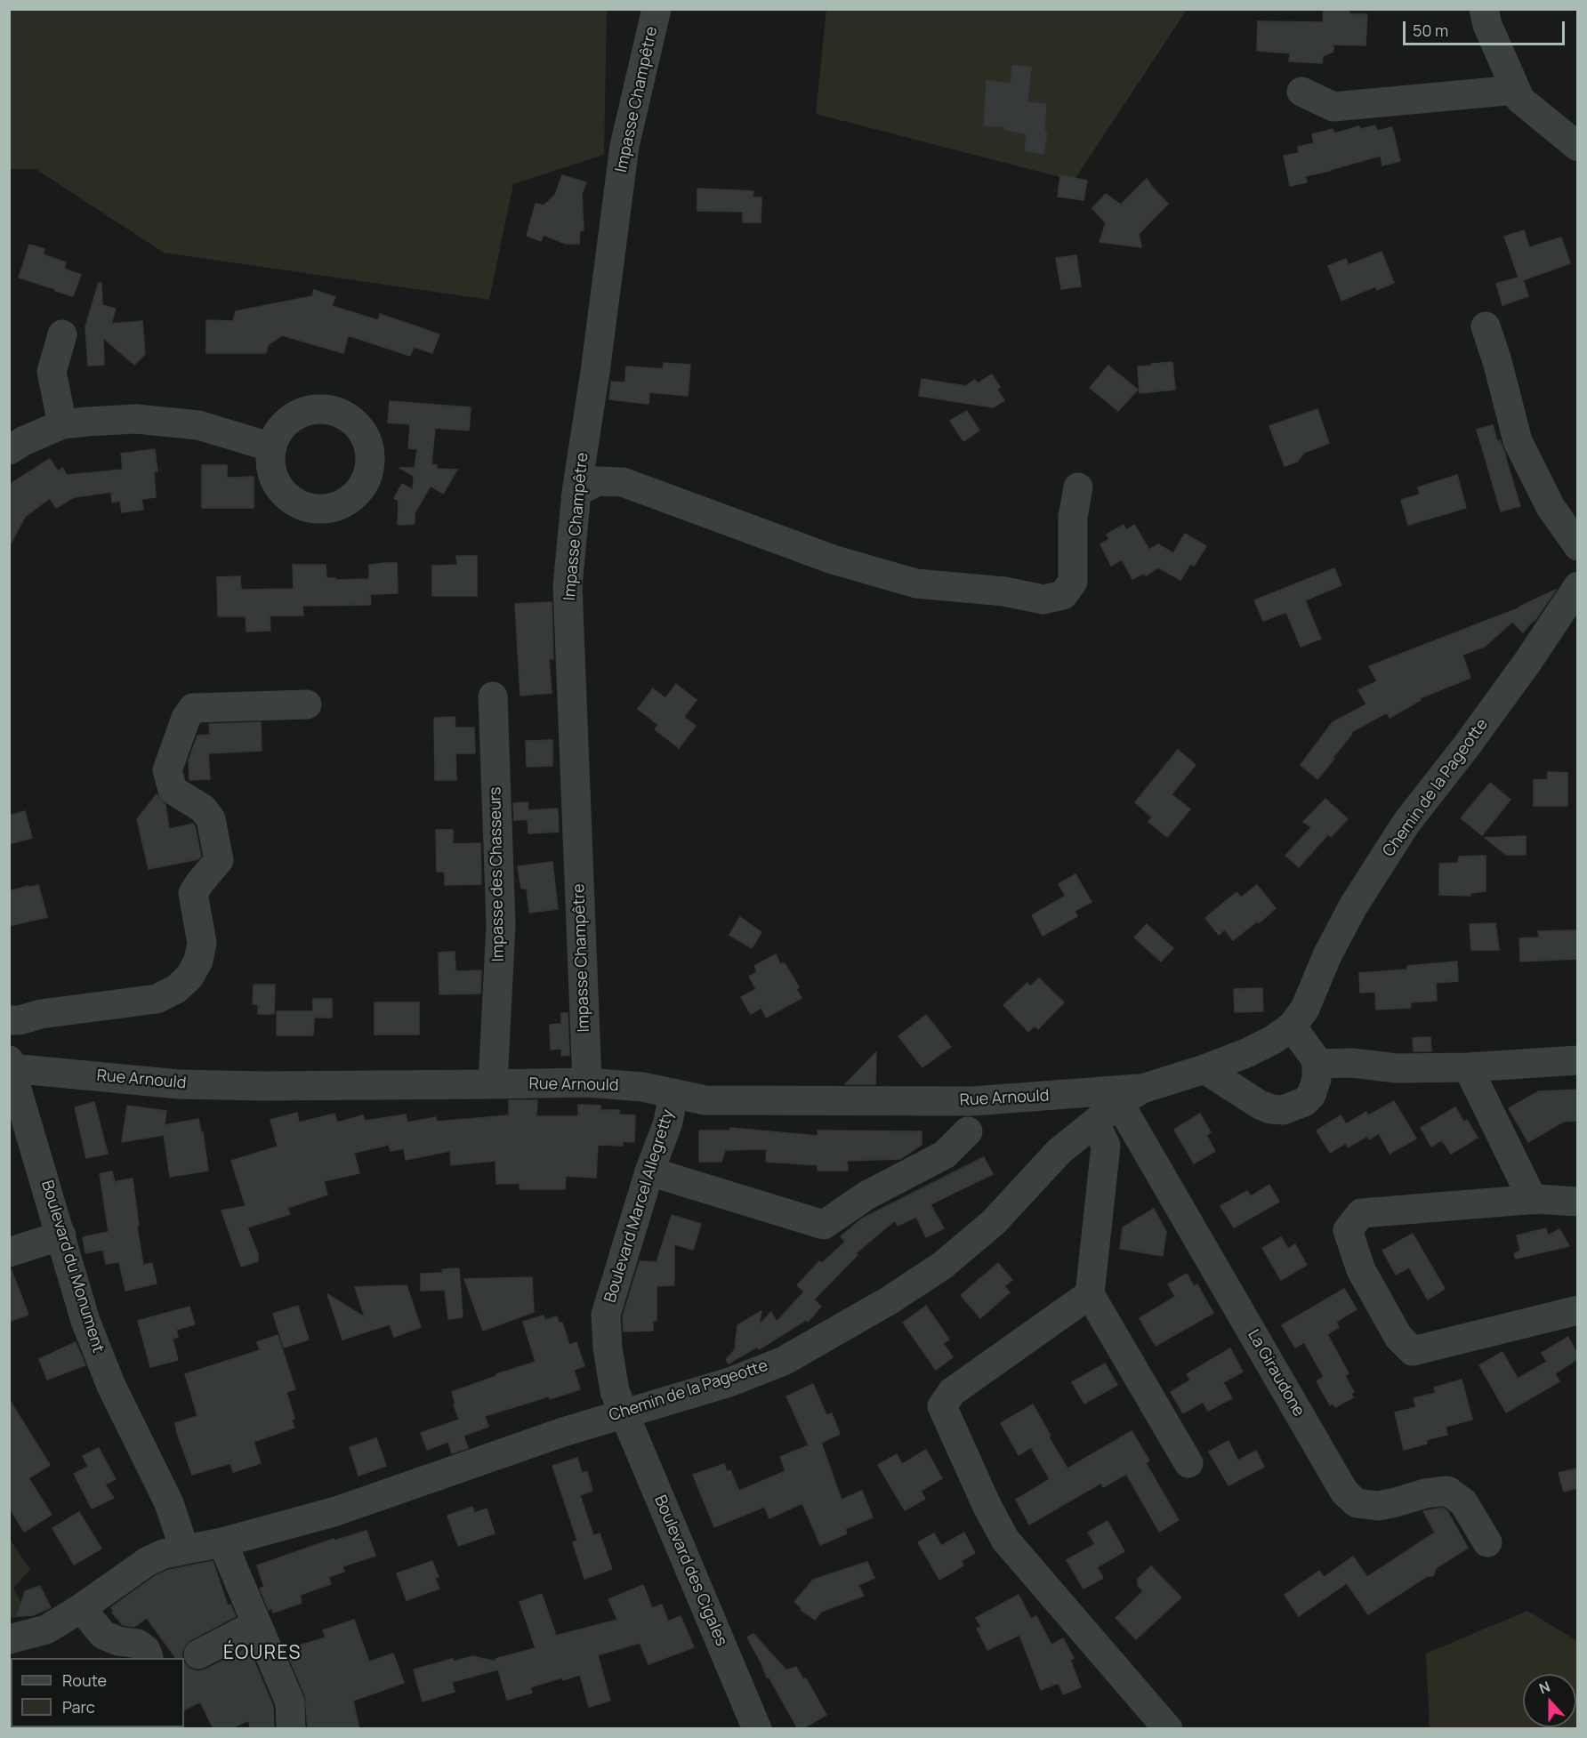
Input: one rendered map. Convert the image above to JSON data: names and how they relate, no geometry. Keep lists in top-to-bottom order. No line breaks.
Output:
{"streets":{"street":["Impasse Champêtre","Chemin de la Pageotte","Impasse des Chasseurs","Rue Arnould","Boulevard Marcel Allegretty","Boulevard du Monument","La Giraudone","Boulevard des Cigales"]},"crossings":[["Impasse Champêtre","Rue Arnould"],["Chemin de la Pageotte","Rue Arnould"],["Chemin de la Pageotte","Boulevard Marcel Allegretty"],["Chemin de la Pageotte","Boulevard du Monument"],["Chemin de la Pageotte","La Giraudone"],["Chemin de la Pageotte","Boulevard des Cigales"],["Impasse des Chasseurs","Rue Arnould"],["Rue Arnould","Boulevard Marcel Allegretty"],["Rue Arnould","Boulevard du Monument"],["Rue Arnould","La Giraudone"],["Boulevard Marcel Allegretty","Boulevard des Cigales"]],"districts":["ÉOURES"],"legend":["Route","Parc"],"scale_bar":"50 m","north":"top"}
